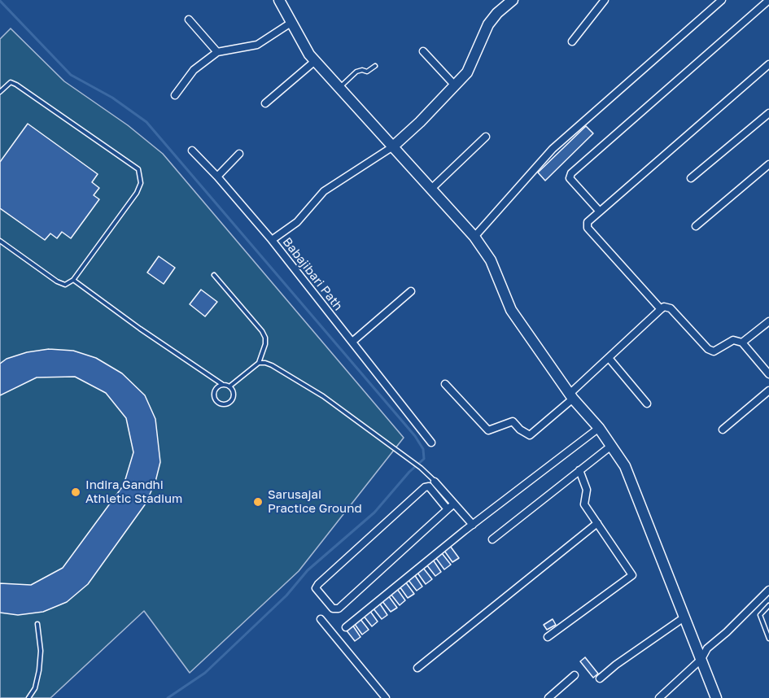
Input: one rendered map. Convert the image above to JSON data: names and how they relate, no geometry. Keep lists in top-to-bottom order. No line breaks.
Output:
{"streets":{"street":["Babajibari Path"]},"places":["Indira Gandhi Athletic Stadium","Sarusajai Practice Ground"]}
